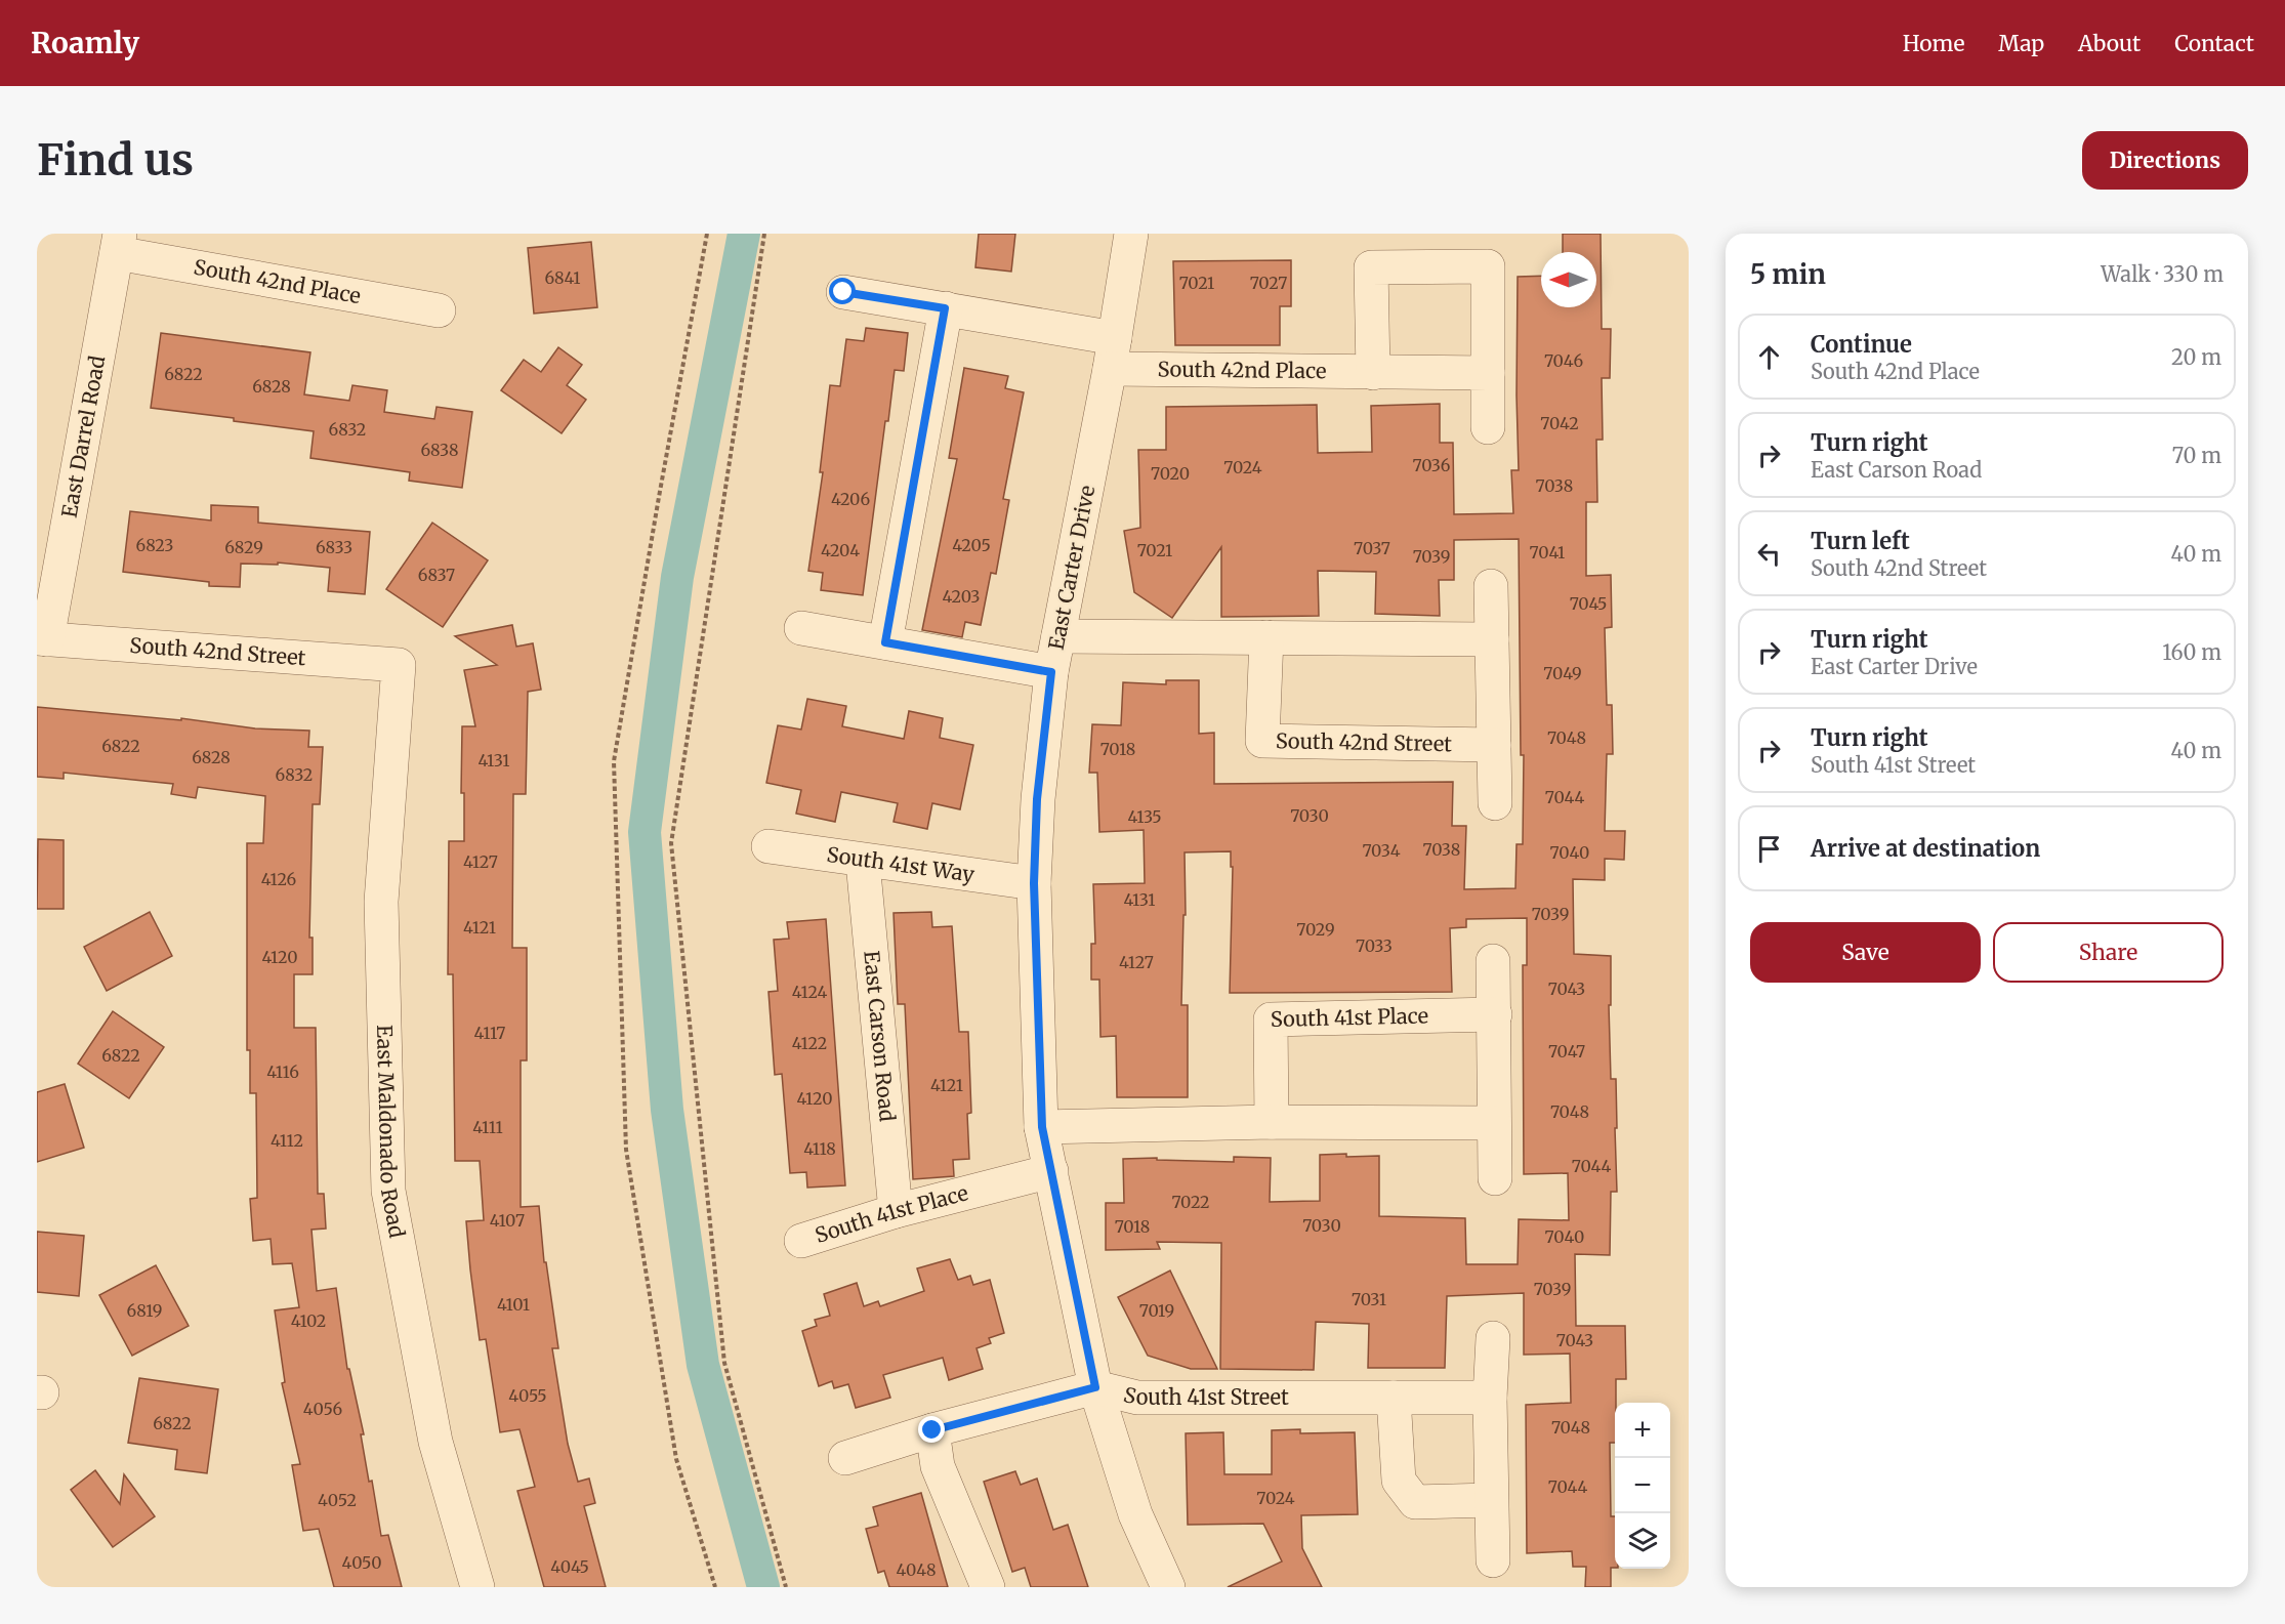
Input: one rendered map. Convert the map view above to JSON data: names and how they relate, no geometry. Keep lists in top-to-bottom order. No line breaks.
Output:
{"streets":{"street":["South 42nd Place","East Darrel Road","East Carter Drive","South 42nd Street","South 41st Way","South 41st Place","East Carson Road","East Maldonado Road","South 41st Street"]},"crossings":[["South 42nd Place","East Darrel Road"],["South 42nd Place","East Carter Drive"],["East Darrel Road","South 42nd Street"],["East Carter Drive","South 41st Way"],["East Carter Drive","South 41st Place"],["East Carter Drive","South 41st Street"],["South 42nd Street","East Maldonado Road"],["South 41st Way","East Carson Road"],["South 41st Place","East Carson Road"]],"house_numbers":["6841","7021","7027","7046","6822","6828","7042","6832","6838","7036","7024","7020","7038","4206","6823","4205","6829","6833","7037","4204","7021","7041","7039","6837","4203","7045","7049","7048","6822","7018","6828","4131","6832","7044","7030","4135","7038","7034","7040","4127","4126","4131","7039","4121","7029","7033","4120","4127","7043","4124","4117","4122","7047","6822","4116","4121","4120","7048","4111","4112","4118","7044","7022","4107","7030","7018","7040","7039","7031","4101","6819","7019","4102","7043","4055","4056","6822","7048","7044","7024","4052","4050","4045","4048"],"north":"left","page":{"header":"Roamly","nav":["Home","Map","About","Contact"],"buttons":["Directions",["Save","Share"]],"title":"Find us","heading":["5 min","Walk · 330 m"],"list":[["Continue","South 42nd Place","20 m"],["Turn right","East Carson Road","70 m"],["Turn left","South 42nd Street","40 m"],["Turn right","East Carter Drive","160 m"],["Turn right","South 41st Street","40 m"],"Arrive at destination"],"map_buttons":["+","−"]}}
